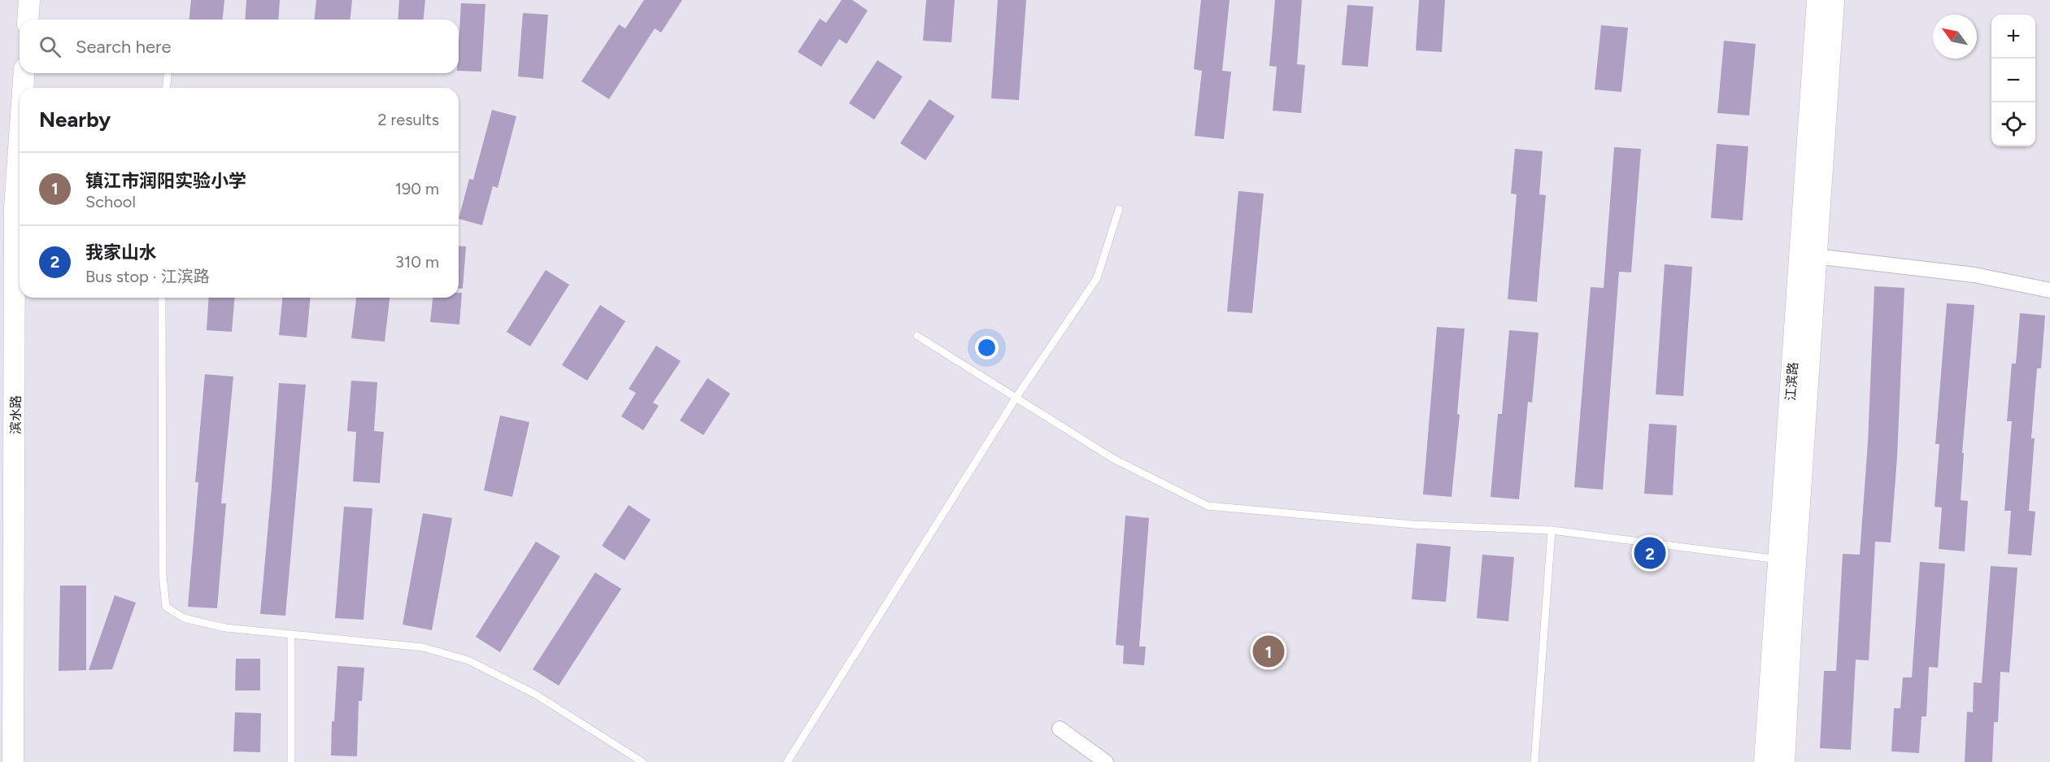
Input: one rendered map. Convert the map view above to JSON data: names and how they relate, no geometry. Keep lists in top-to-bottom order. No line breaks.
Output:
{"streets":{"main road":["江滨路","滨水路"]},"north":"top left","page":{"map_buttons":["+","−"],"search":"Search here","heading":["Nearby","2 results"],"list":[{"mark":"1","name":"镇江市润阳实验小学","note":"School","value":"190 m"},{"mark":"2","name":"我家山水","note":"Bus stop · 江滨路","value":"310 m"}],"pins":["2","1"]}}
